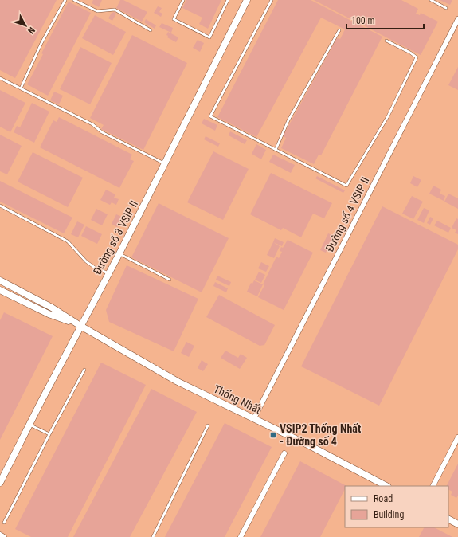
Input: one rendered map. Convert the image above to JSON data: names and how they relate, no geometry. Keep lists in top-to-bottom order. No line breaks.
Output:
{"streets":{"street":["Đường số 4 VSIP II","Đường số 3 VSIP II","Thống Nhất"]},"crossings":[["Đường số 4 VSIP II","Thống Nhất"],["Đường số 3 VSIP II","Thống Nhất"]],"places":{"transit":["VSIP2 Thống Nhất - Đường số 4"]},"legend":["Road","Building"],"scale_bar":"100 m","north":"bottom right"}
